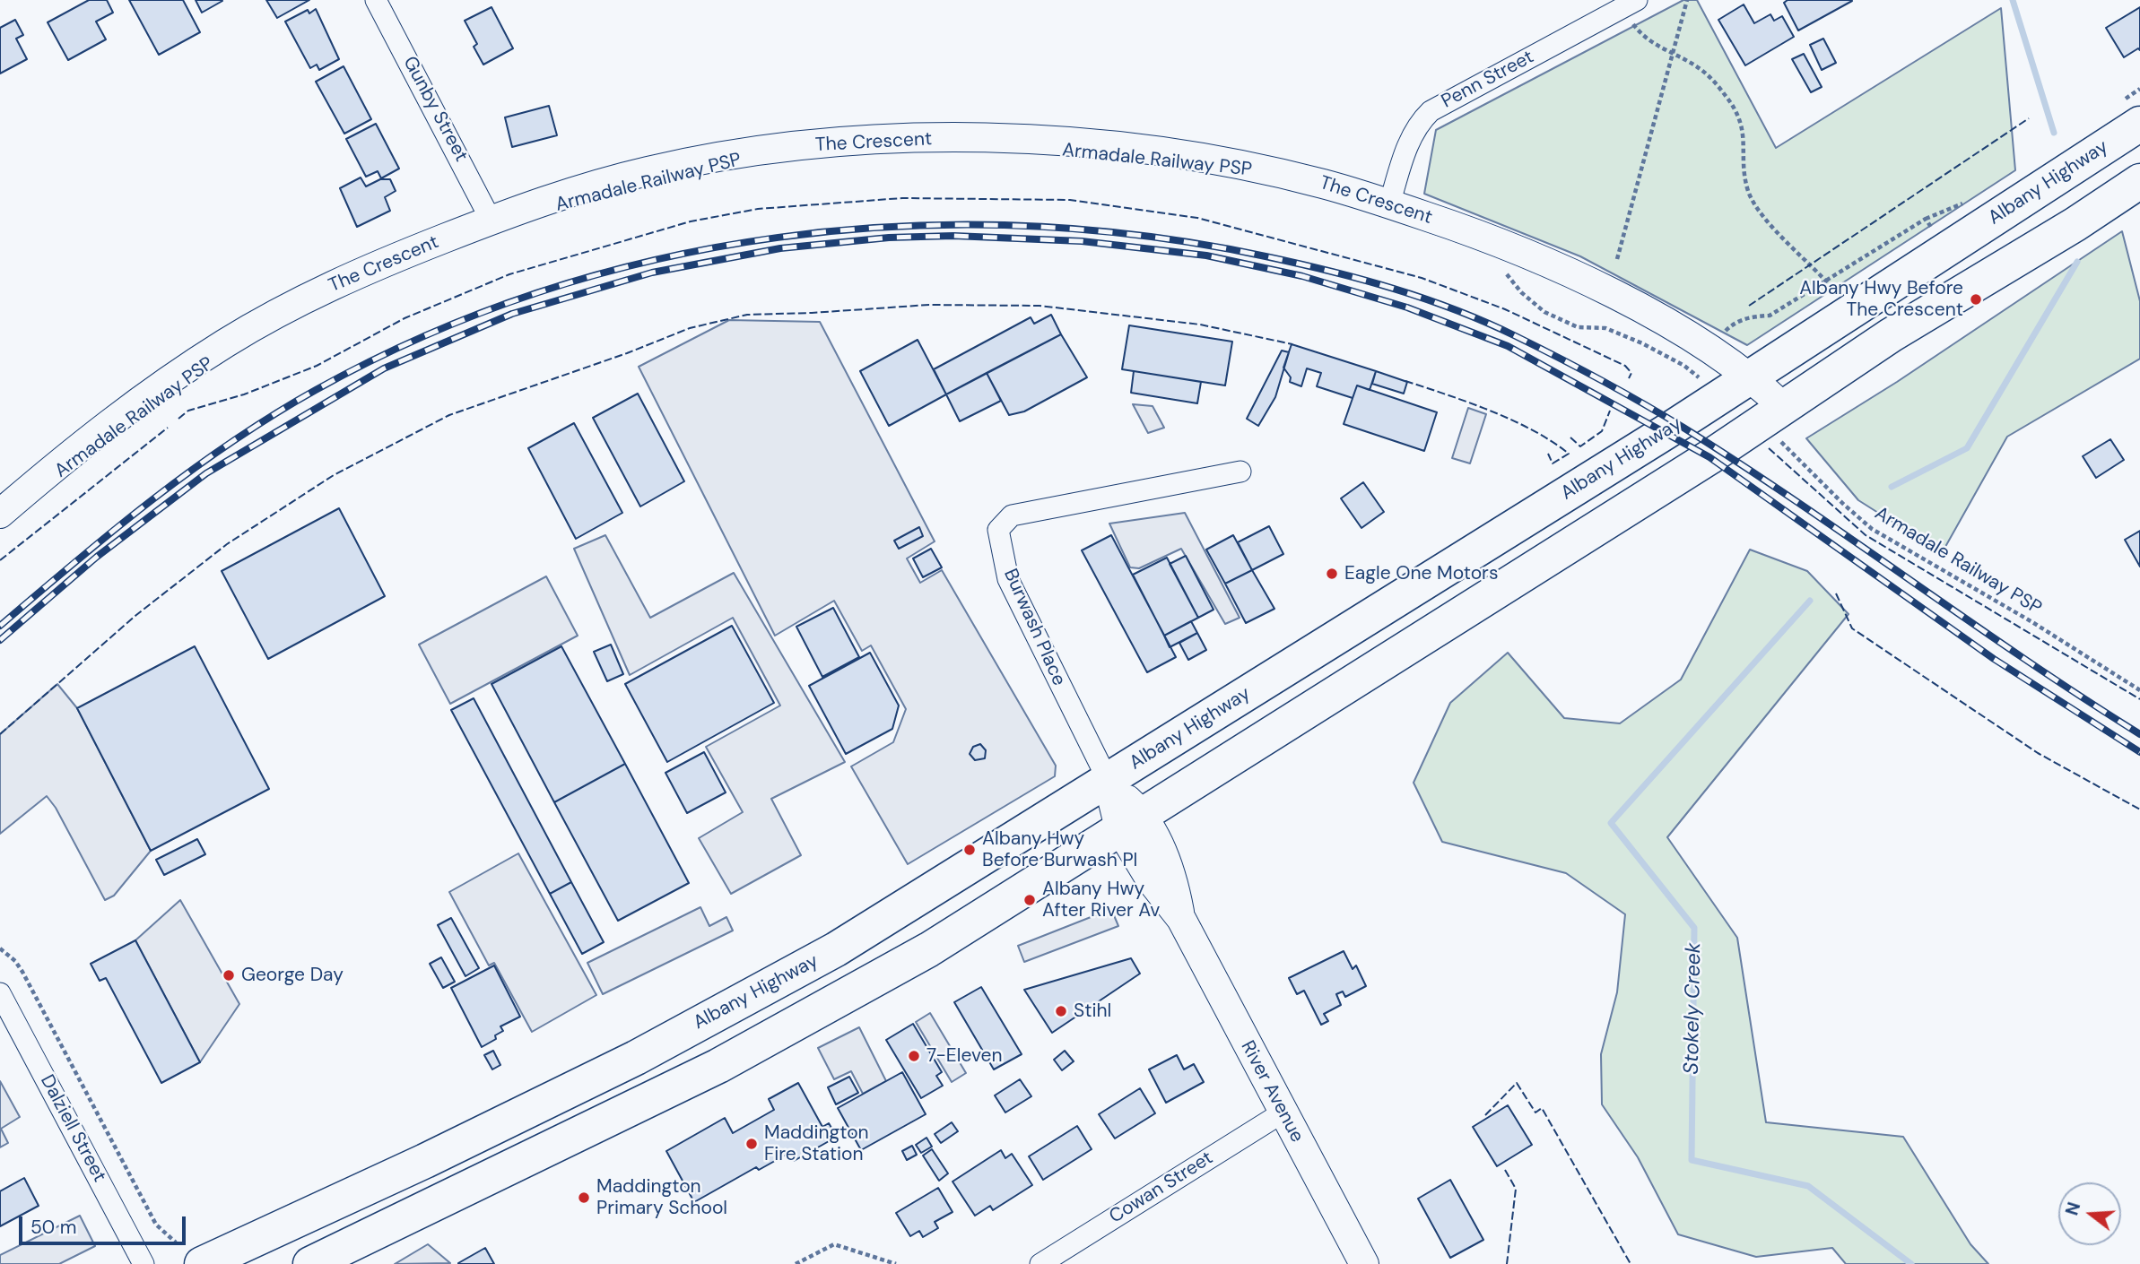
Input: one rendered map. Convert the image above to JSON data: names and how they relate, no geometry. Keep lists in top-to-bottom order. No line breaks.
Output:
{"streets":{"highway":["Albany Highway"],"main road":["The Crescent","River Avenue"],"street":["Penn Street","Gunby Street","Burwash Place","Dalziell Street","Cowan Street"],"path":["Armadale Railway PSP"]},"crossings":[["Penn Street","The Crescent"],["Gunby Street","The Crescent"],["The Crescent","Armadale Railway PSP"],["The Crescent","Albany Highway"],["Albany Highway","Burwash Place"],["Albany Highway","River Avenue"],["Burwash Place","River Avenue"],["River Avenue","Cowan Street"]],"water":["Stokely Creek"],"places":["Albany Hwy Before The Crescent","Eagle One Motors","Albany Hwy Before Burwash Pl","Albany Hwy After River Av","George Day","Stihl","7-Eleven","Maddington Fire Station","Maddington Primary School"],"scale_bar":"50 m","north":"left"}
